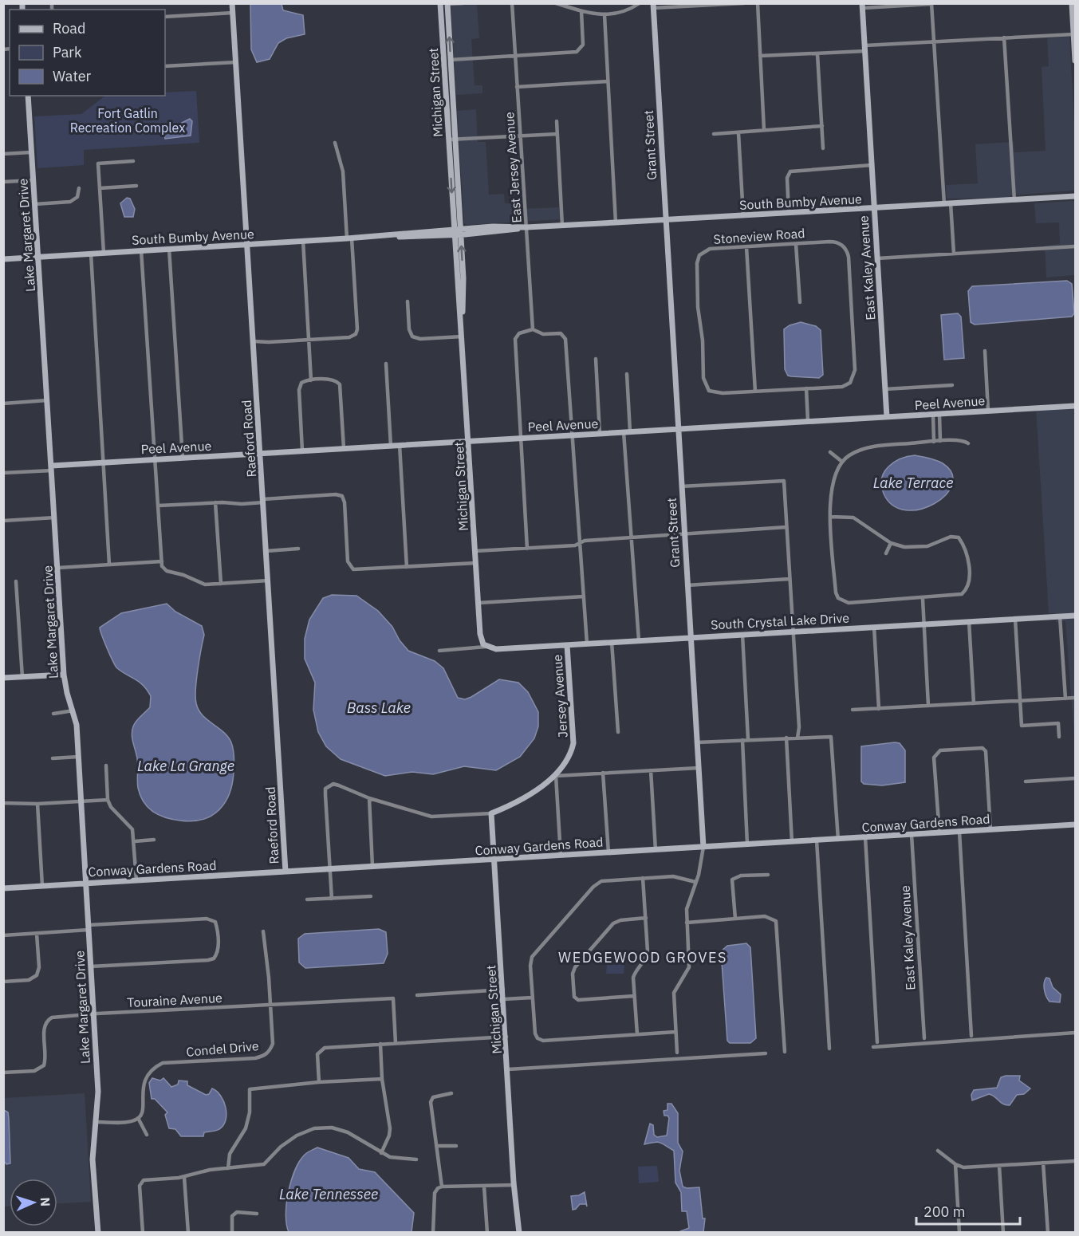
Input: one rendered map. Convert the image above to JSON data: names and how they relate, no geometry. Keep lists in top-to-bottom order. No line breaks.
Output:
{"streets":{"street":["Michigan Street","Grant Street","East Jersey Avenue","South Bumby Avenue","Lake Margaret Drive","Stoneview Road","East Kaley Avenue","Peel Avenue","Raeford Road","South Crystal Lake Drive","Jersey Avenue","Conway Gardens Road","Touraine Avenue","Condel Drive"]},"crossings":[["Michigan Street","South Bumby Avenue"],["Michigan Street","Peel Avenue"],["Michigan Street","South Crystal Lake Drive"],["Michigan Street","Conway Gardens Road"],["Grant Street","South Bumby Avenue"],["Grant Street","Peel Avenue"],["Grant Street","South Crystal Lake Drive"],["Grant Street","Conway Gardens Road"],["East Jersey Avenue","South Bumby Avenue"],["South Bumby Avenue","Lake Margaret Drive"],["South Bumby Avenue","East Kaley Avenue"],["South Bumby Avenue","Raeford Road"],["Lake Margaret Drive","Peel Avenue"],["Lake Margaret Drive","Conway Gardens Road"],["Lake Margaret Drive","Touraine Avenue"],["East Kaley Avenue","Peel Avenue"],["East Kaley Avenue","Conway Gardens Road"],["Peel Avenue","Raeford Road"],["Raeford Road","Conway Gardens Road"],["South Crystal Lake Drive","Jersey Avenue"],["Touraine Avenue","Condel Drive"]],"districts":["WEDGEWOOD GROVES"],"water":["Lake Terrace","Bass Lake","Lake La Grange","Lake Tennessee"],"parks":["Fort Gatlin Recreation Complex"],"legend":["Road","Park","Water"],"scale_bar":"200 m","north":"right"}
